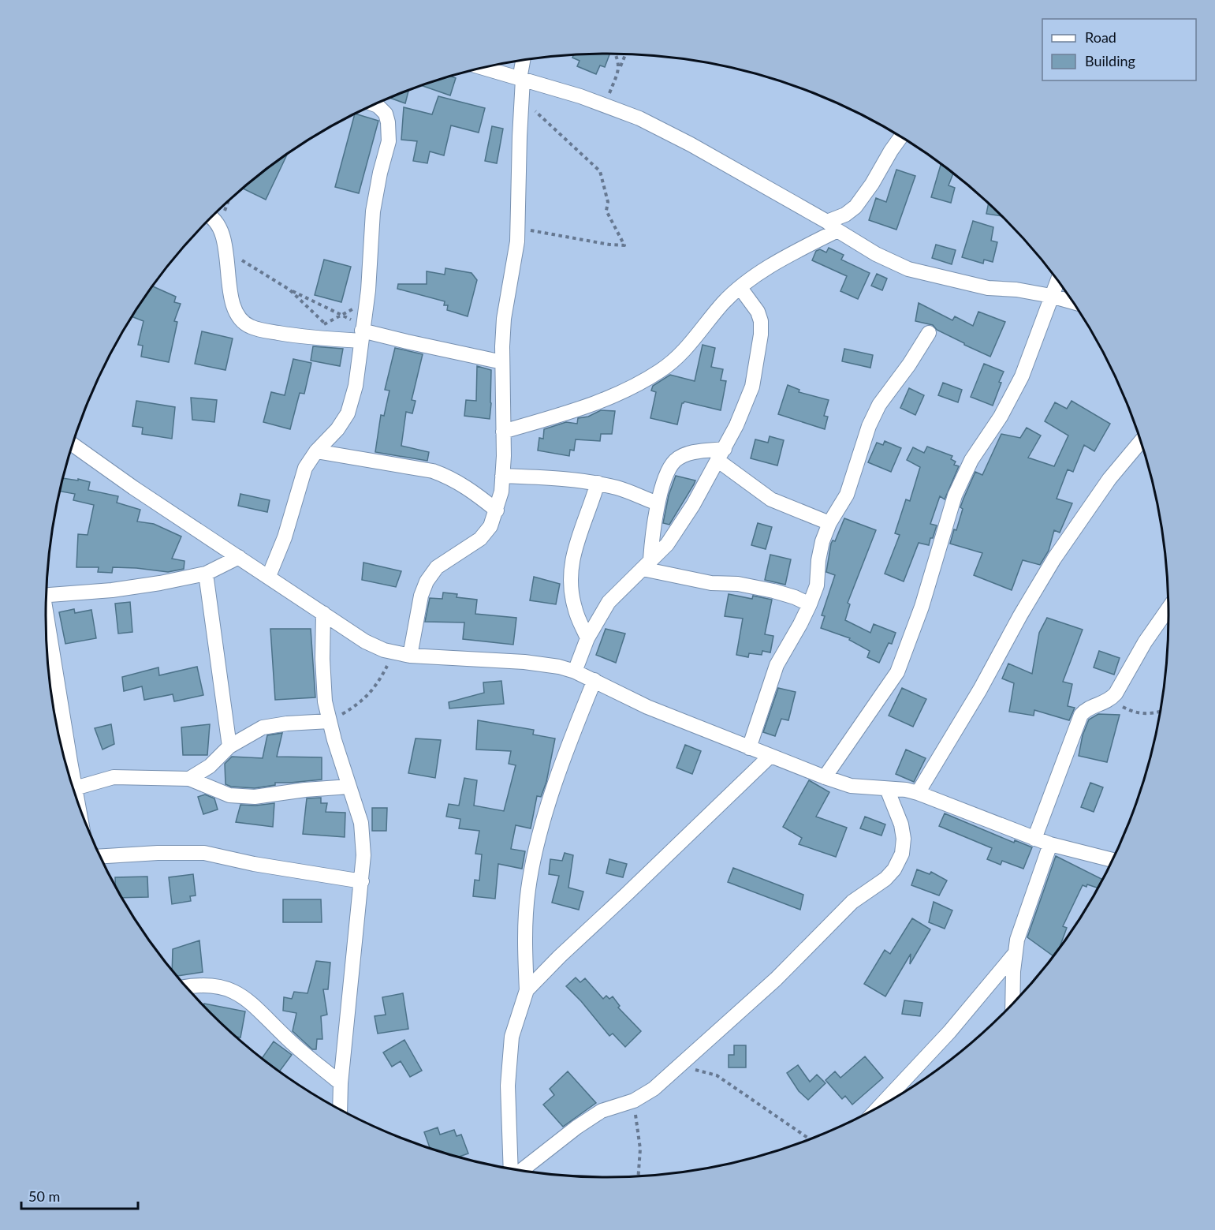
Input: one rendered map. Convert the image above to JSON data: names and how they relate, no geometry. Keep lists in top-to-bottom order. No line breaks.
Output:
{"legend":["Road","Building"],"scale_bar":"50 m"}
